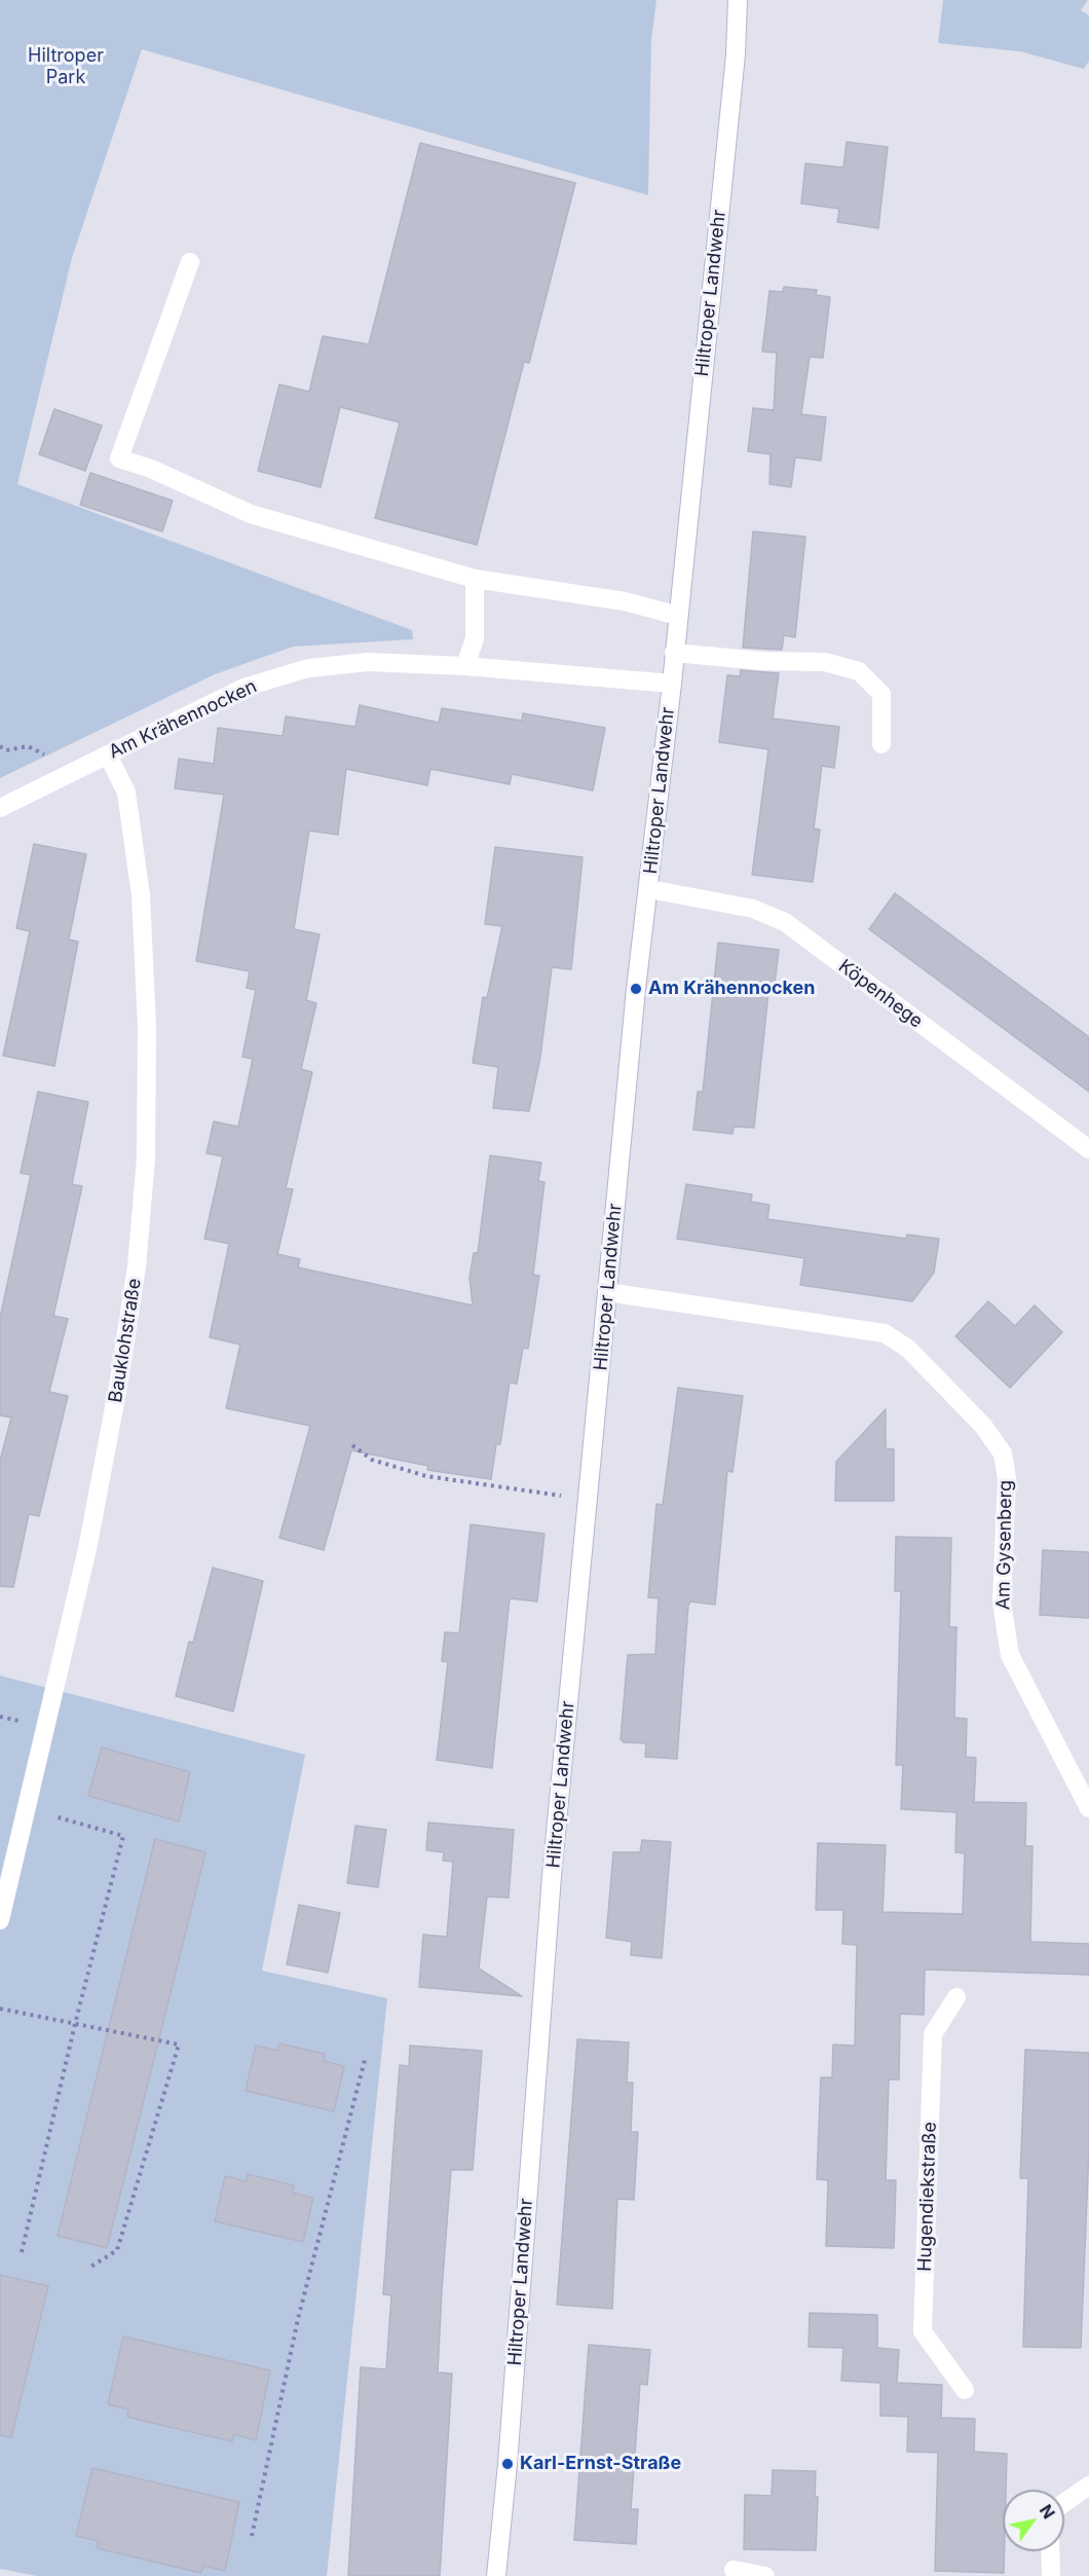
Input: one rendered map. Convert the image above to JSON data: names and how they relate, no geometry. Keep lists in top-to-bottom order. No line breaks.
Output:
{"streets":{"street":["Hiltroper Landwehr","Am Krähennocken","Köpenhege","Bauklohstraße","Am Gysenberg","Hugendiekstraße"]},"crossings":[["Hiltroper Landwehr","Am Krähennocken"],["Hiltroper Landwehr","Köpenhege"],["Hiltroper Landwehr","Am Gysenberg"],["Am Krähennocken","Bauklohstraße"]],"parks":["Hiltroper Park"],"places":["Am Krähennocken","Karl-Ernst-Straße"],"north":"top right"}
